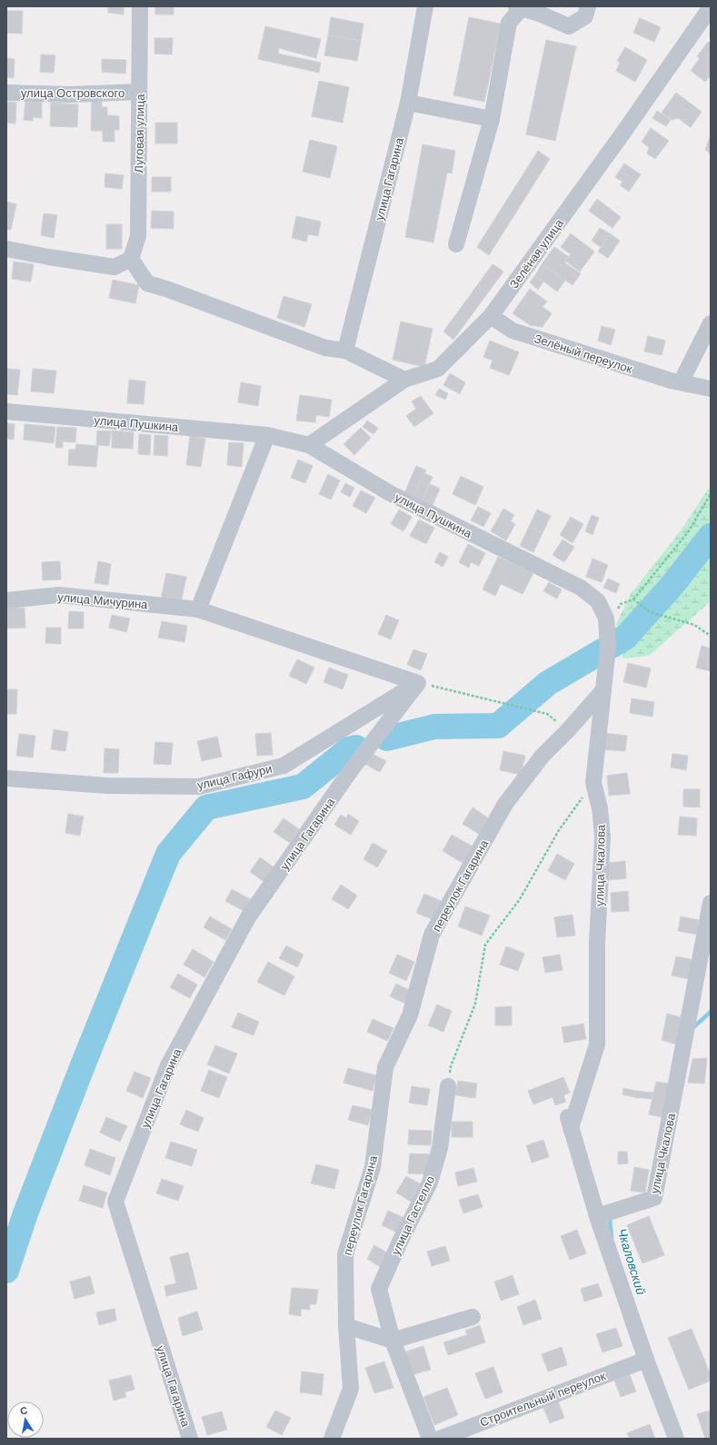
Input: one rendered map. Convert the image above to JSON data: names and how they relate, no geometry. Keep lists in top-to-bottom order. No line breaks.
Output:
{"streets":{"street":["улица Островского","Луговая улица","улица Гагарина","Зелёная улица","Зелёный переулок","улица Пушкина","улица Мичурина","улица Гафури","улица Чкалова","переулок Гагарина","улица Гастелло","Строительный переулок"]},"crossings":[["улица Островского","Луговая улица"],["улица Гагарина","улица Мичурина"],["улица Гагарина","улица Гафури"],["Зелёная улица","Зелёный переулок"],["Зелёная улица","улица Пушкина"],["улица Пушкина","улица Чкалова"],["улица Мичурина","улица Гафури"],["улица Чкалова","переулок Гагарина"]],"water":["Чкаловский"],"north":"top"}
